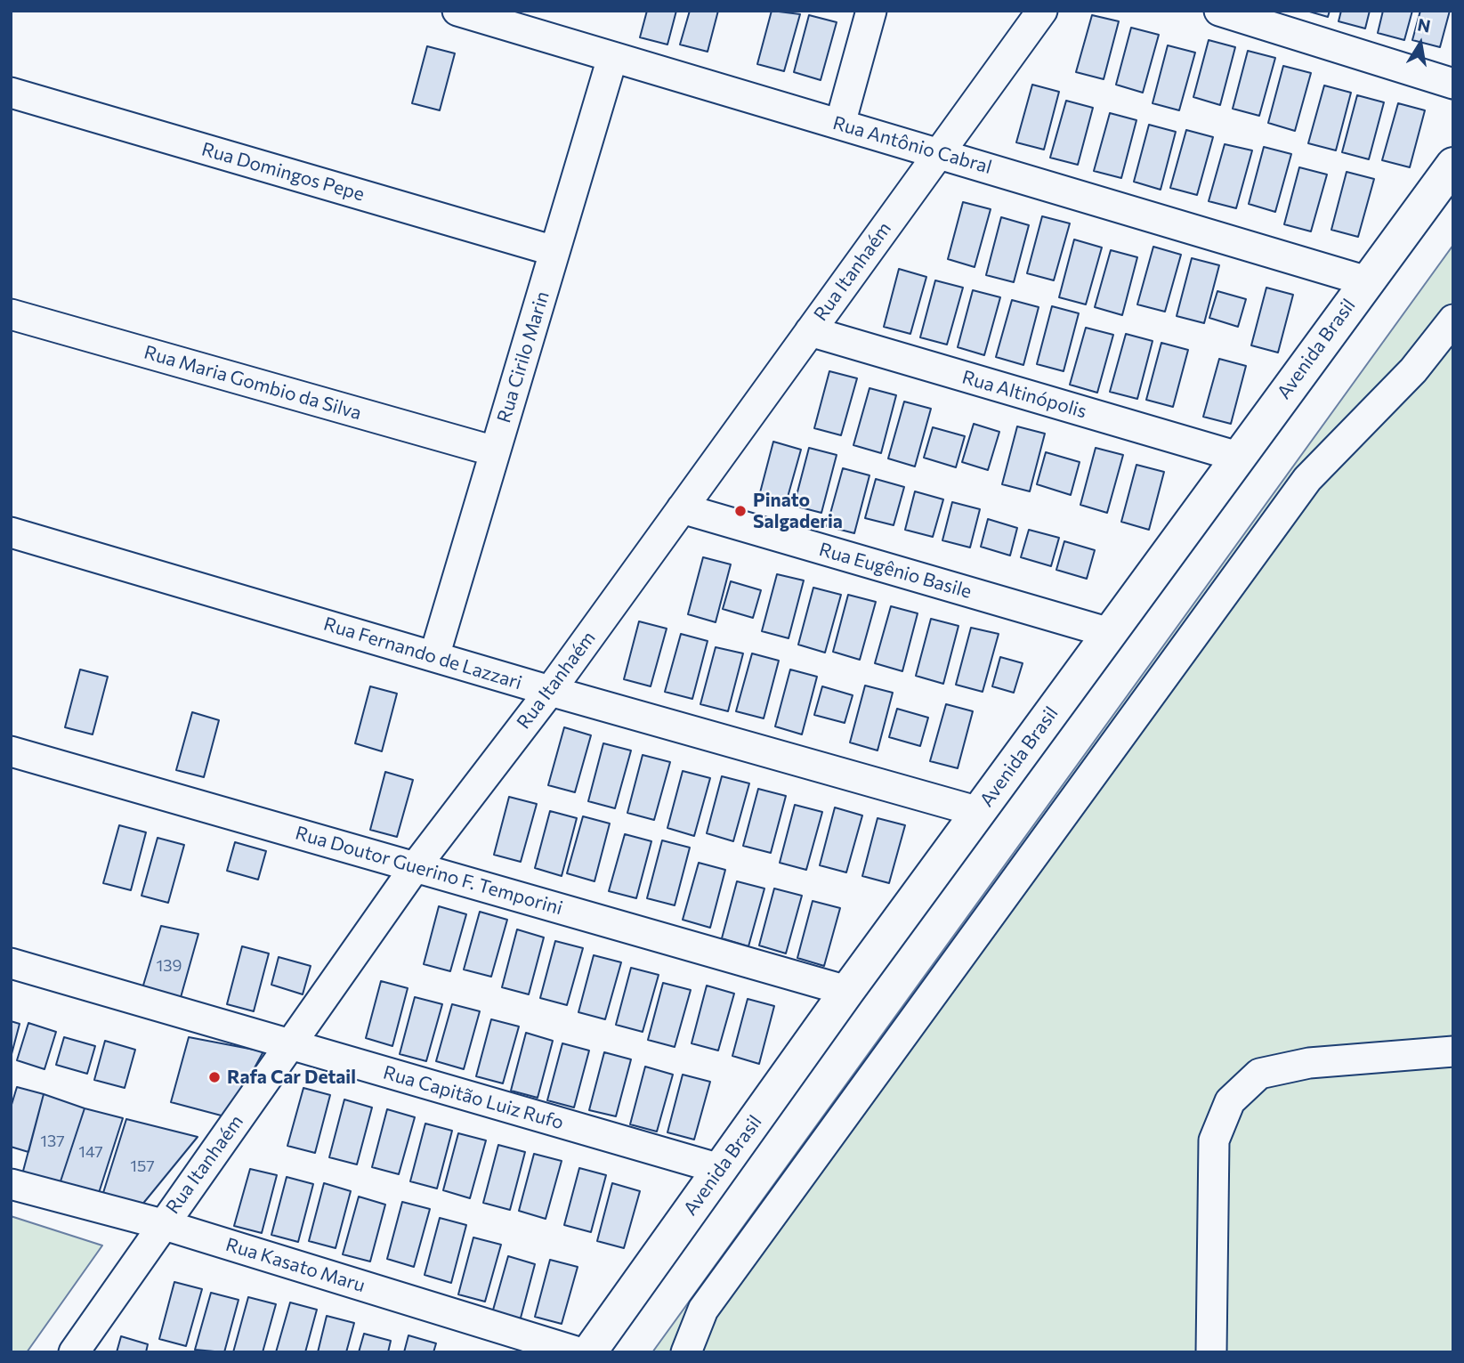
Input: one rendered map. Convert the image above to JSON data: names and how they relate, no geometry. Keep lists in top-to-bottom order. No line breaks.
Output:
{"streets":{"main road":["Avenida Brasil"],"street":["Rua Antônio Cabral","Rua Domingos Pepe","Rua Itanhaém","Rua Cirilo Marin","Rua Maria Gombio da Silva","Rua Altinópolis","Rua Eugênio Basile","Rua Fernando de Lazzari","Rua Doutor Guerino F. Temporini","Rua Capitão Luiz Rufo","Rua Kasato Maru"]},"crossings":[["Rua Antônio Cabral","Rua Itanhaém"],["Rua Antônio Cabral","Avenida Brasil"],["Rua Antônio Cabral","Rua Cirilo Marin"],["Rua Domingos Pepe","Rua Cirilo Marin"],["Rua Itanhaém","Rua Altinópolis"],["Rua Itanhaém","Rua Eugênio Basile"],["Rua Itanhaém","Rua Fernando de Lazzari"],["Rua Itanhaém","Rua Doutor Guerino F. Temporini"],["Rua Itanhaém","Rua Capitão Luiz Rufo"],["Rua Itanhaém","Rua Kasato Maru"],["Avenida Brasil","Rua Altinópolis"],["Avenida Brasil","Rua Eugênio Basile"],["Avenida Brasil","Rua Fernando de Lazzari"],["Avenida Brasil","Rua Doutor Guerino F. Temporini"],["Avenida Brasil","Rua Capitão Luiz Rufo"],["Rua Cirilo Marin","Rua Maria Gombio da Silva"],["Rua Cirilo Marin","Rua Fernando de Lazzari"]],"places":["Pinato Salgaderia","Rafa Car Detail"],"house_numbers":["139","137","147","157"],"north":"top"}
